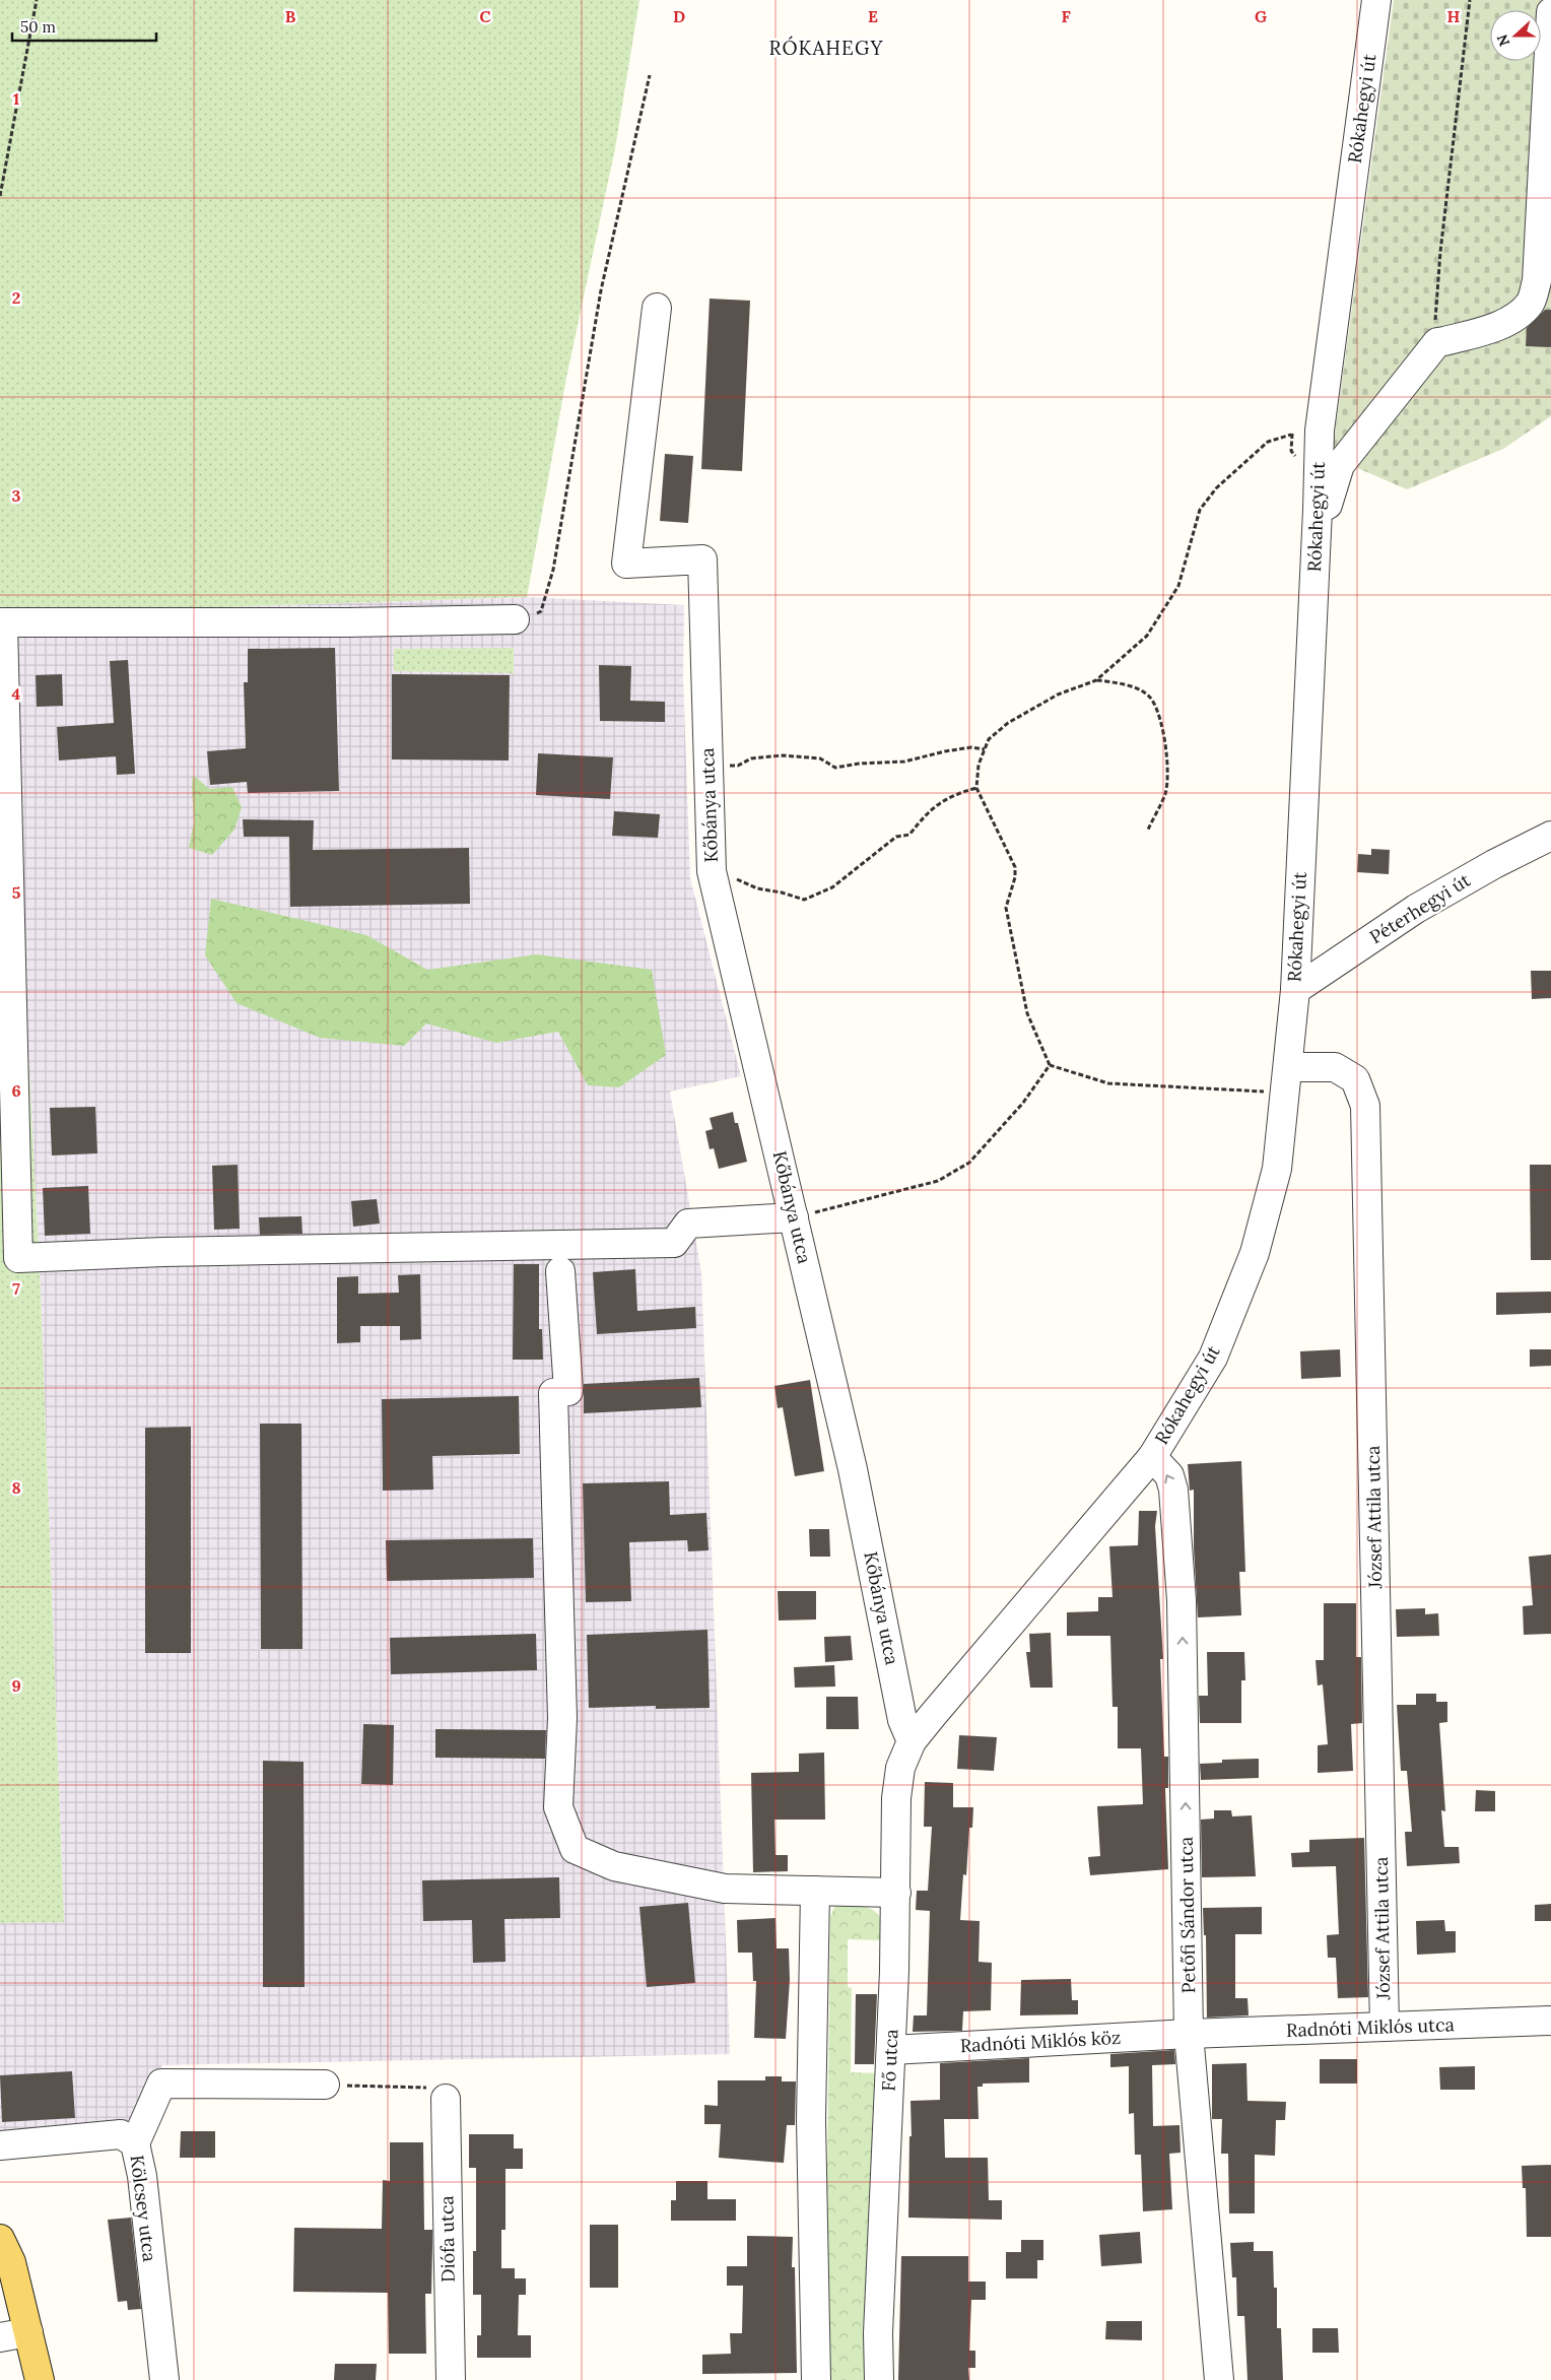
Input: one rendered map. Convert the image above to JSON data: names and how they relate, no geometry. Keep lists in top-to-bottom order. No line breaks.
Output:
{"streets":{"street":["Rókahegyi út","Kőbánya utca","Péterhegyi út","József Attila utca","Petőfi Sándor utca","Radnóti Miklós utca","Radnóti Miklós köz","Fő utca","Kölcsey utca","Diófa utca"]},"crossings":[["Rókahegyi út","Kőbánya utca"],["Rókahegyi út","Péterhegyi út"],["Rókahegyi út","József Attila utca"],["Rókahegyi út","Petőfi Sándor utca"],["Rókahegyi út","Fő utca"],["Kőbánya utca","Fő utca"],["József Attila utca","Radnóti Miklós utca"],["Petőfi Sándor utca","Radnóti Miklós utca"],["Petőfi Sándor utca","Radnóti Miklós köz"],["Radnóti Miklós utca","Radnóti Miklós köz"],["Radnóti Miklós köz","Fő utca"]],"one_way":["Petőfi Sándor utca"],"districts":["RÓKAHEGY"],"scale_bar":"50 m","north":"left","grid":{"columns":["B","C","D","E","F","G","H"],"rows":["1","2","3","4","5","6","7","8","9"]}}
